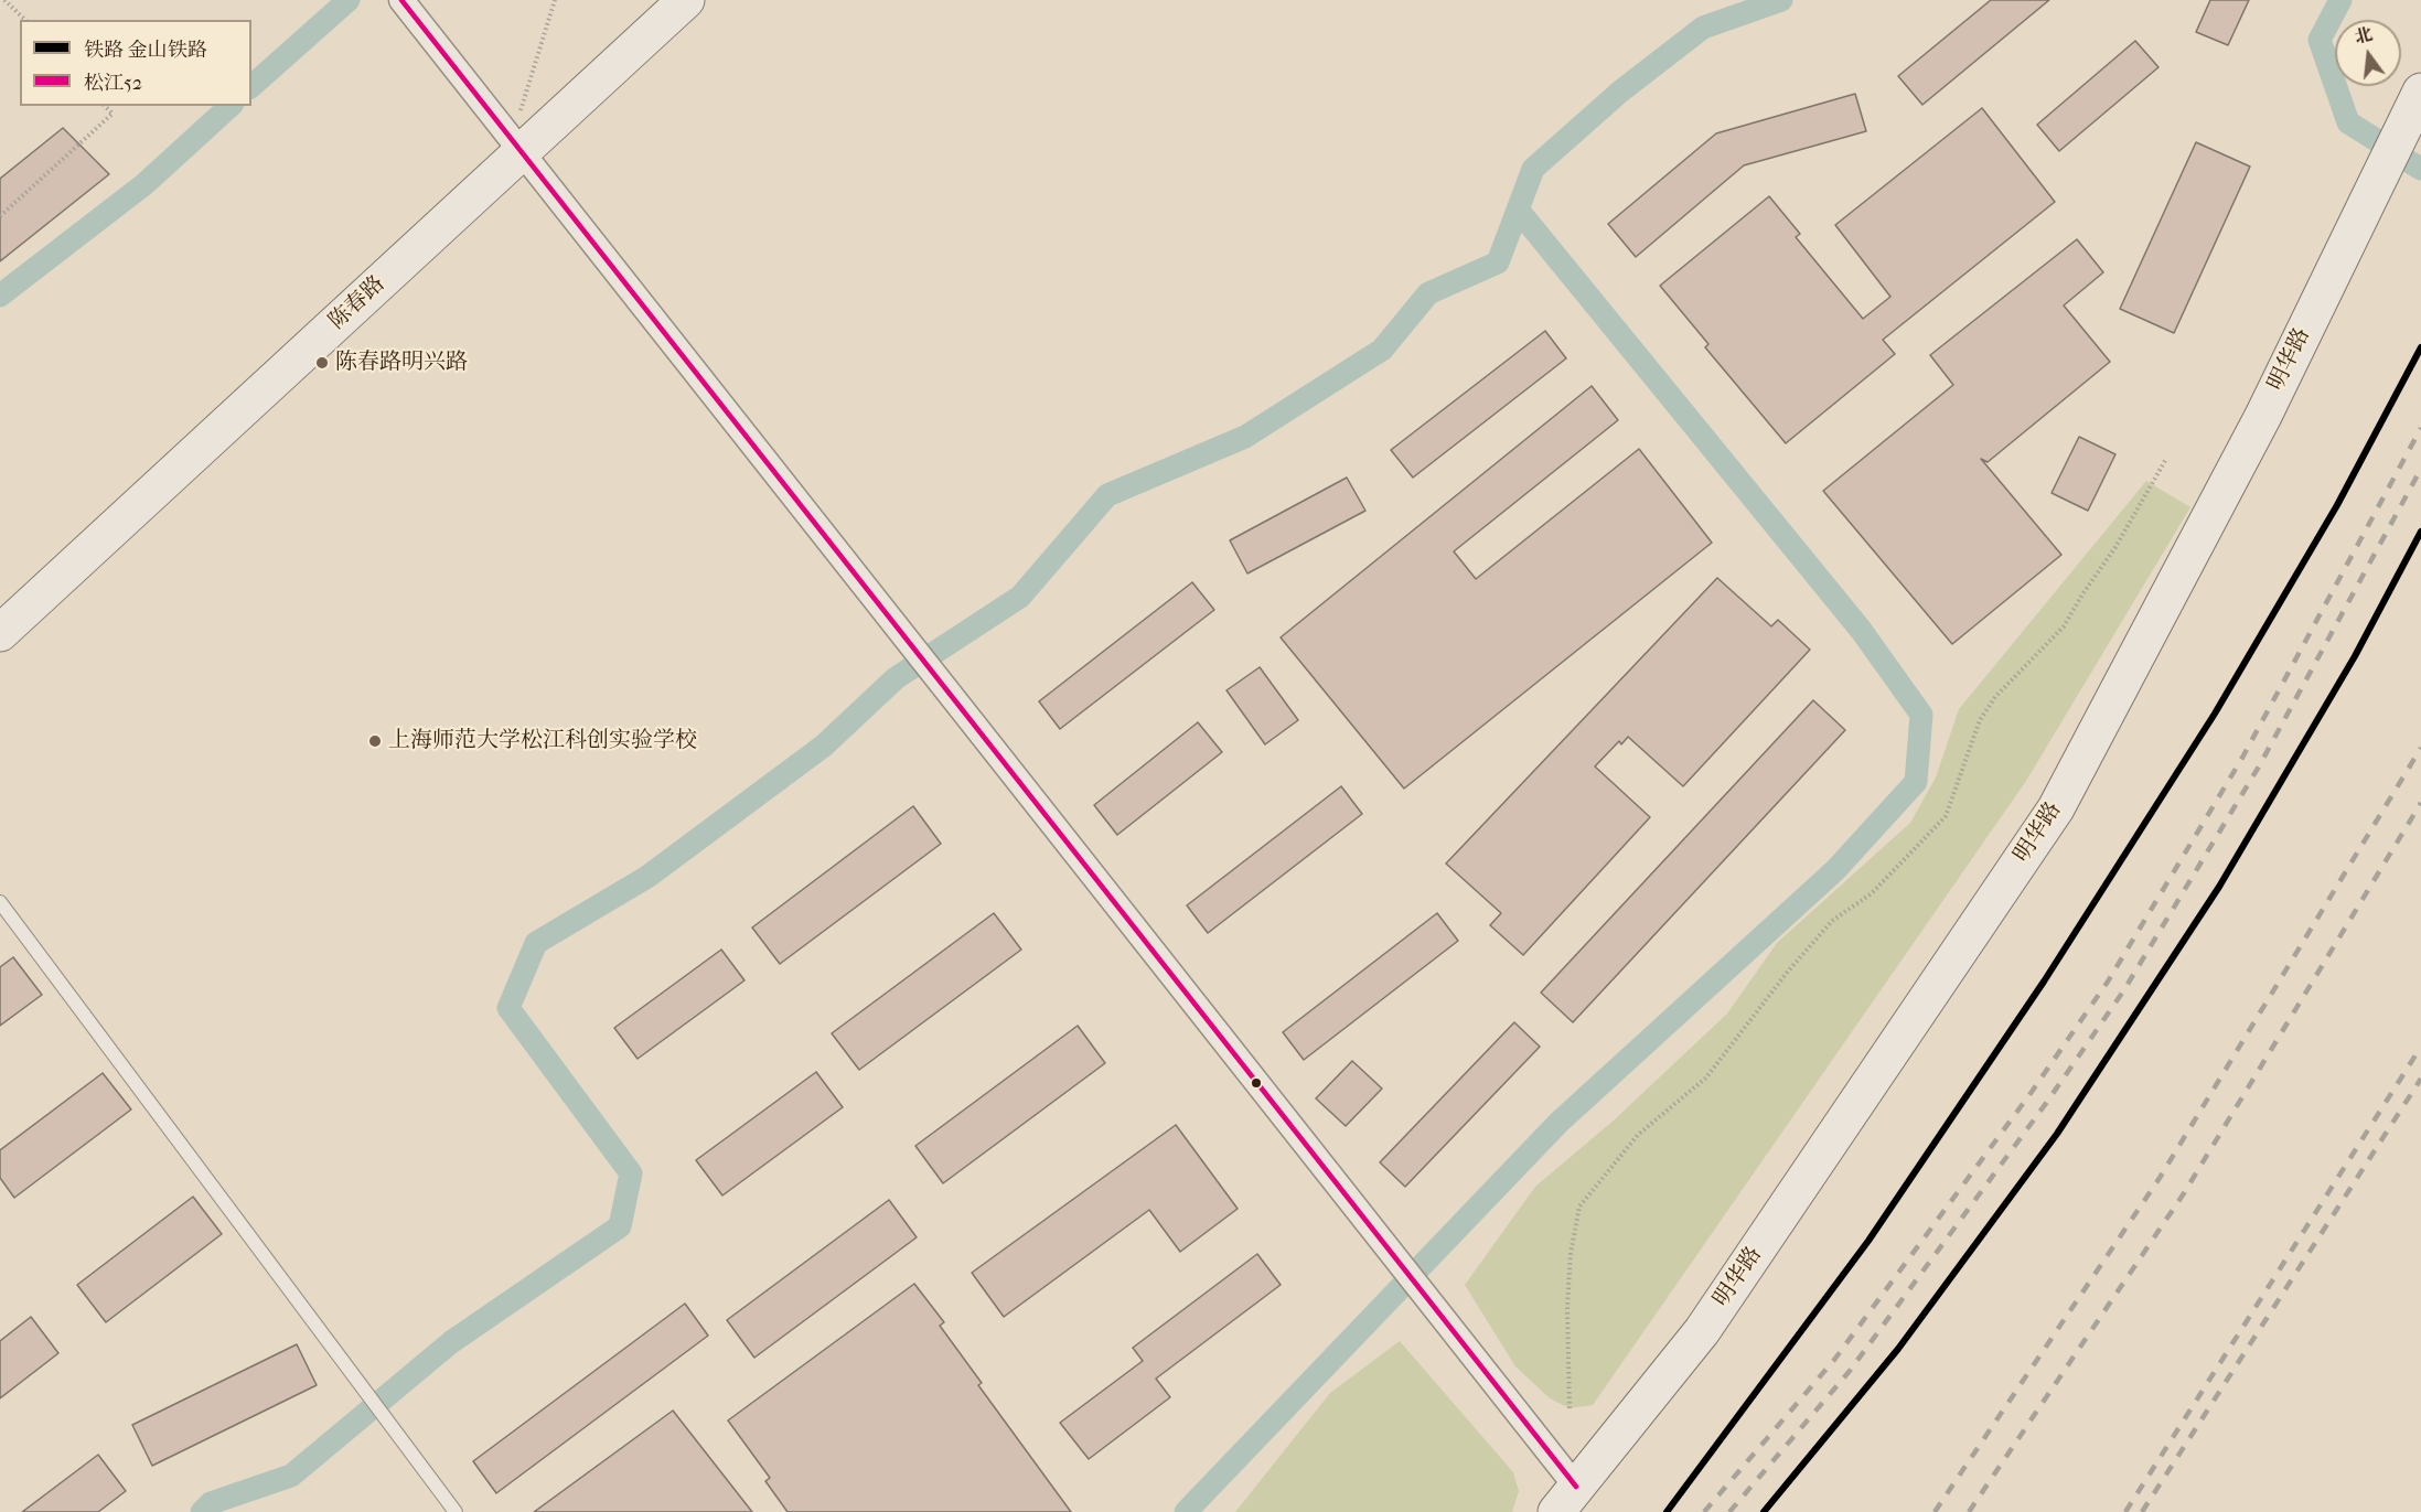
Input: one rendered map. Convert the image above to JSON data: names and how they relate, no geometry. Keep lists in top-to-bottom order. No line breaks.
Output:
{"streets":{"street":["陈春路","明华路"]},"places":["陈春路明兴路","上海师范大学松江科创实验学校"],"lines":["transit line 松江52","rail line 金山铁路"],"legend":["铁路 金山铁路","松江52"],"north":"top"}
